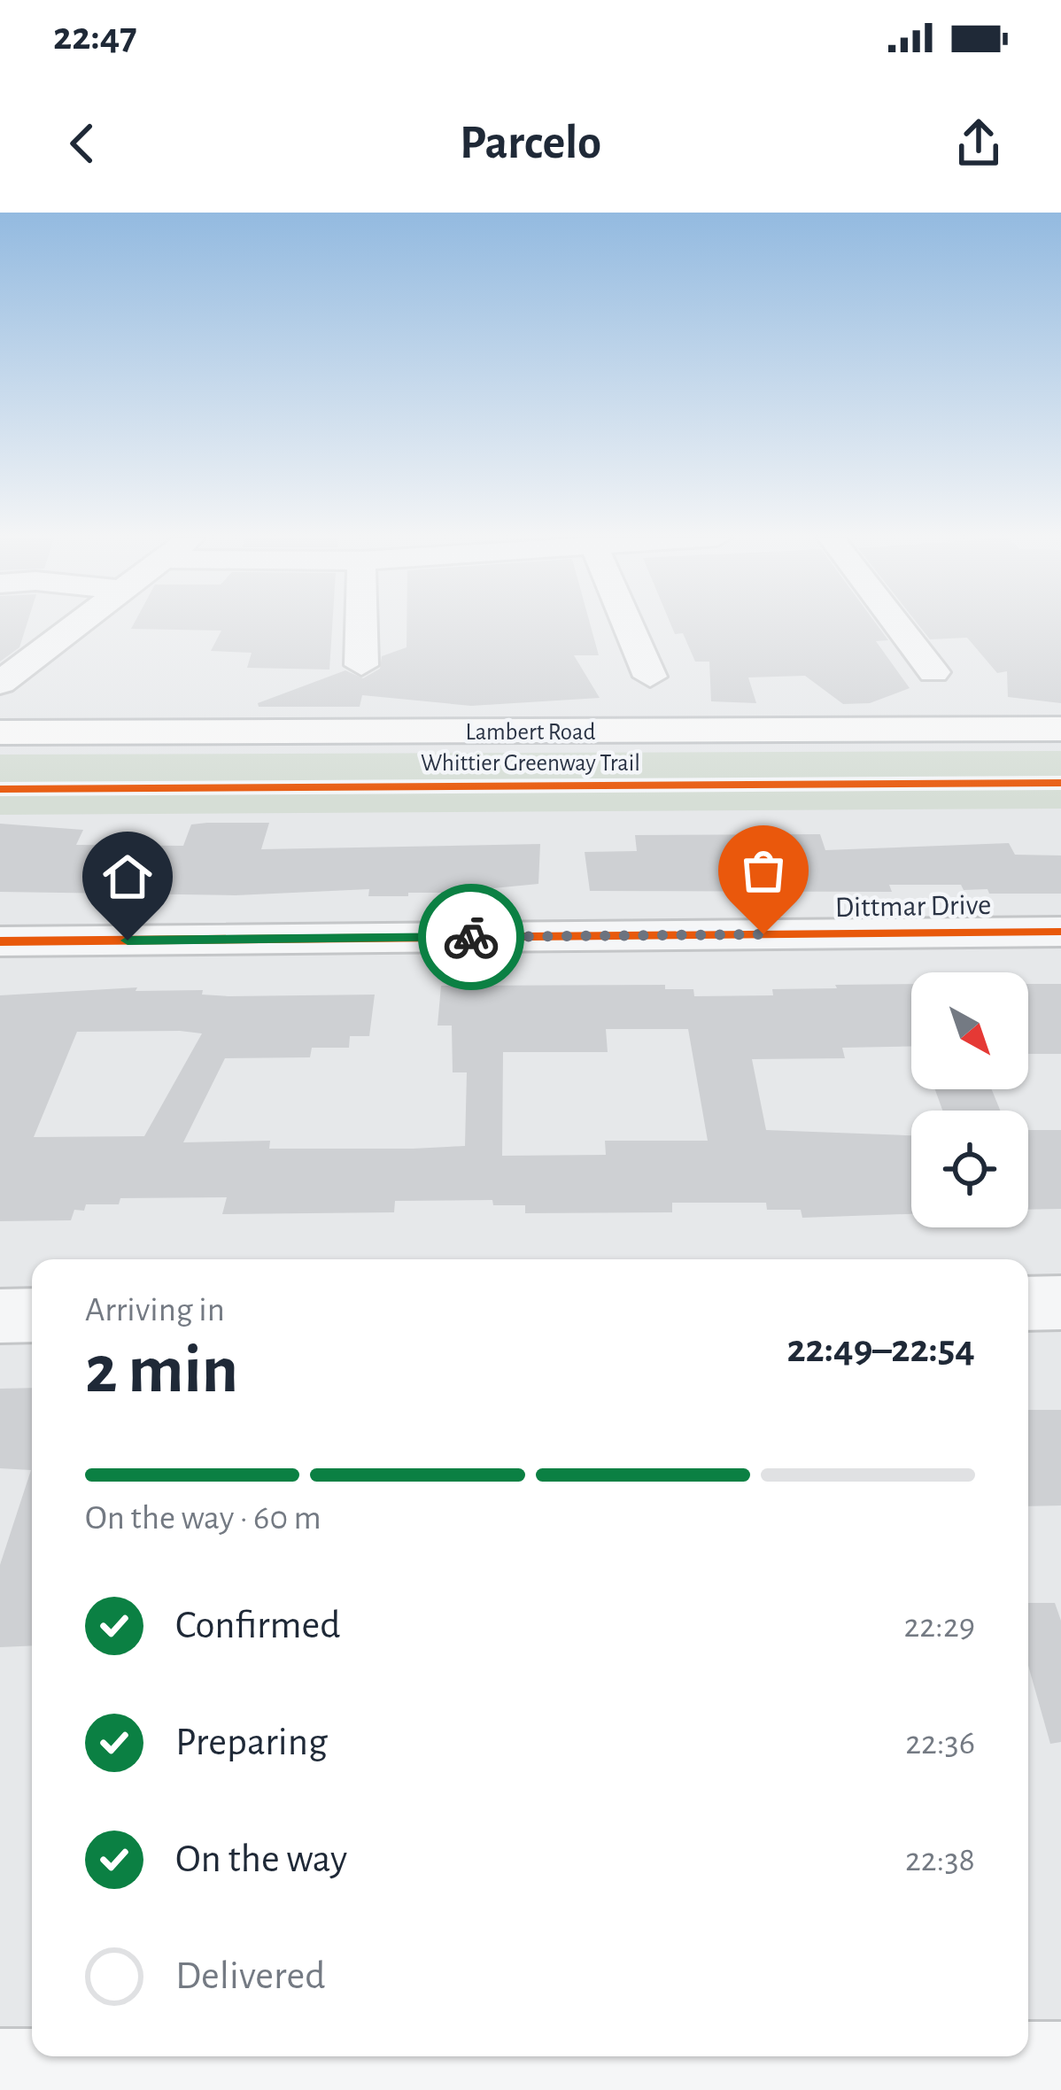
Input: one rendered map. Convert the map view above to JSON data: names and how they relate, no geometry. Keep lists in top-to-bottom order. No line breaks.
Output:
{"streets":{"main road":["Lambert Road"],"street":["Dittmar Drive"],"cycle path":["Whittier Greenway Trail"]},"north":"bottom right","page":{"status":"22:47","header":"Parcelo","heading":["2 min","Arriving in","22:49–22:54"],"bar":"On the way · 60 m","list":[["Confirmed","22:29"],["Preparing","22:36"],["On the way","22:38"],"Delivered"]}}
